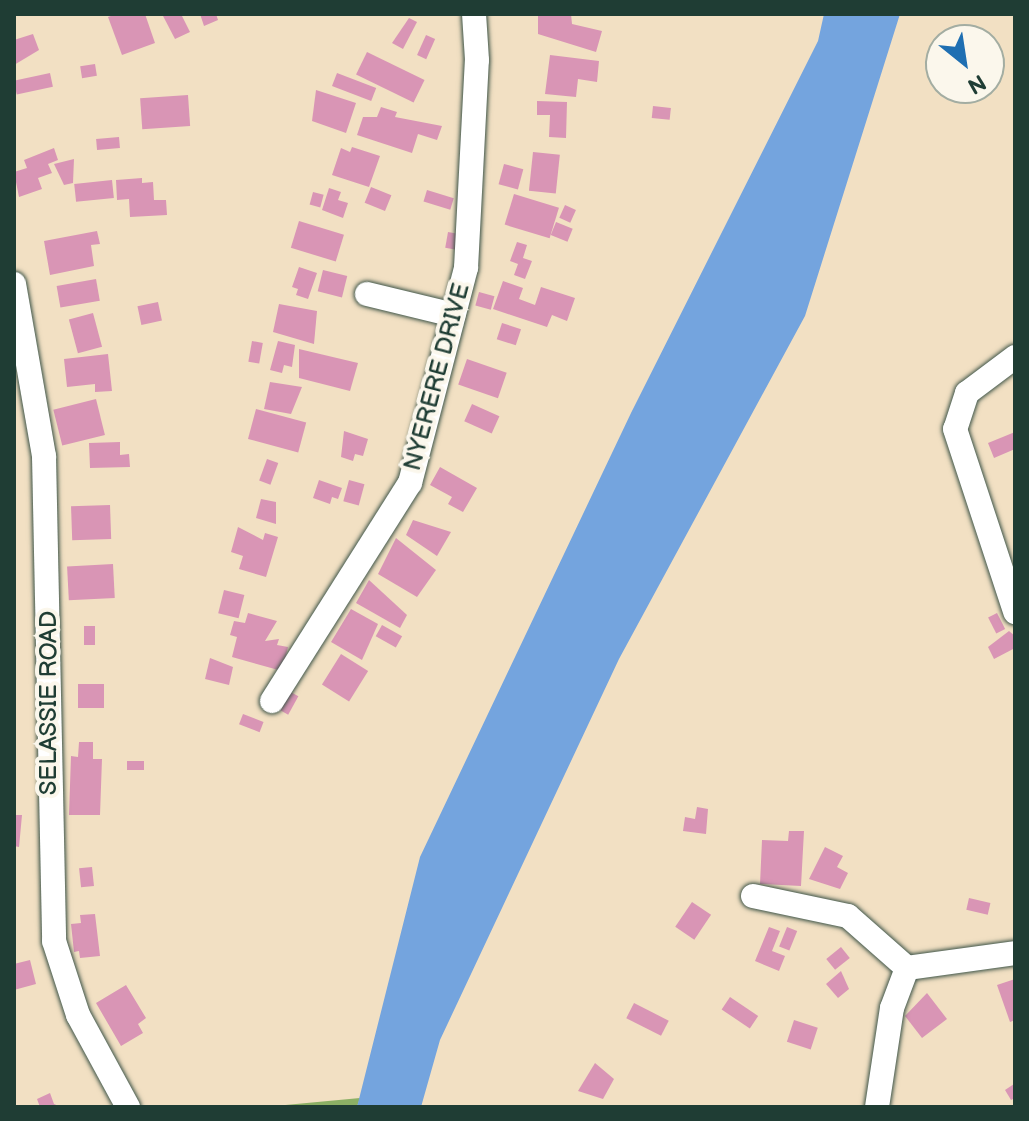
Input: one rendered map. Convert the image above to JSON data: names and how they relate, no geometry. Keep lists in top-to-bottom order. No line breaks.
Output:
{"streets":{"street":["NYERERE DRIVE","SELASSIE ROAD"]},"north":"bottom right"}
